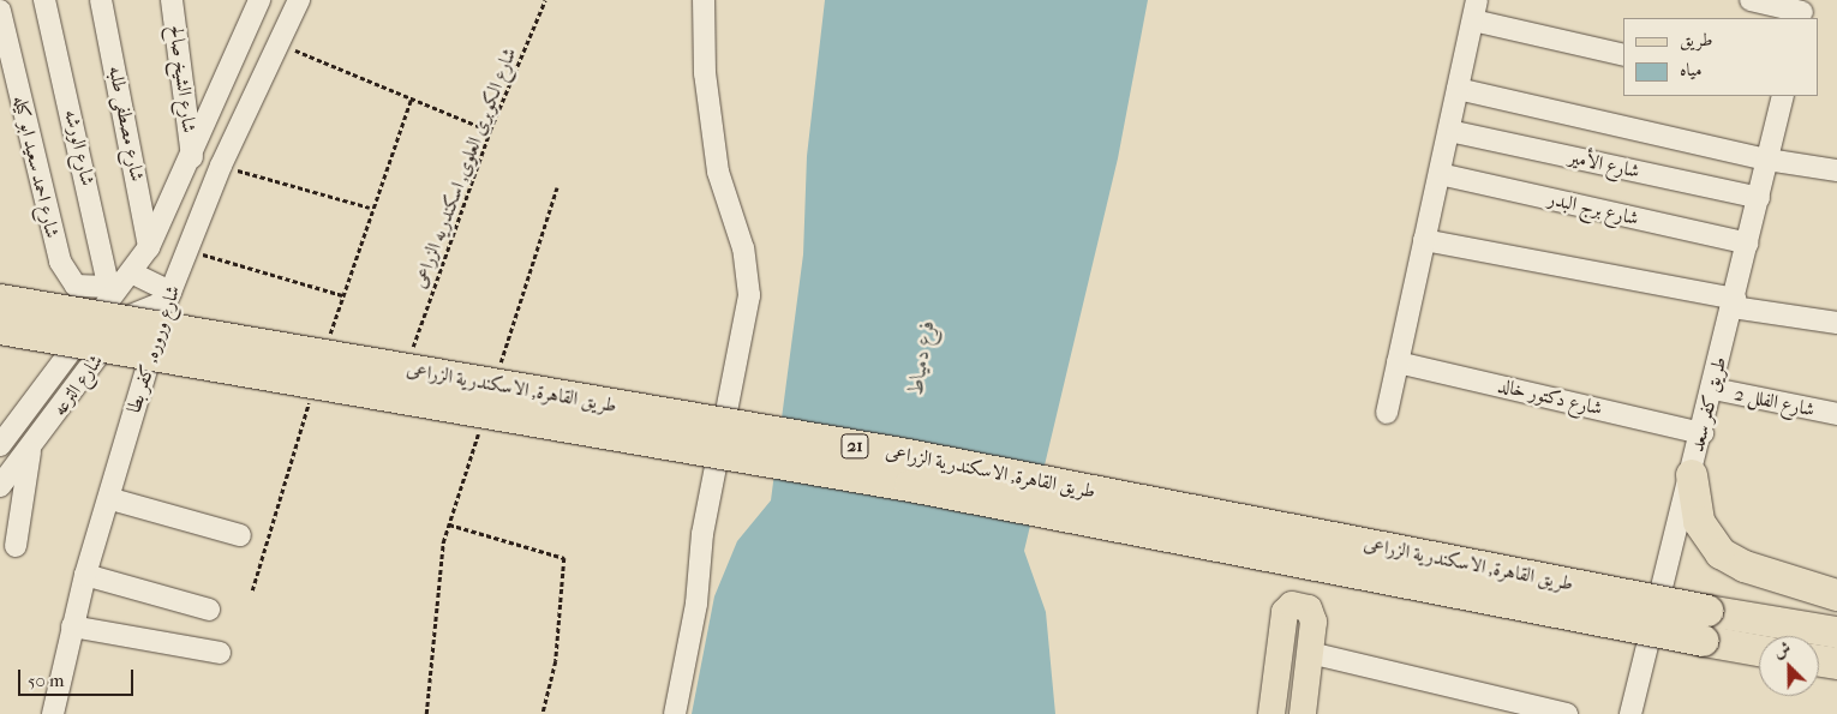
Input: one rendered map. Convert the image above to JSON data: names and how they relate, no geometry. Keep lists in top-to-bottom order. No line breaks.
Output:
{"streets":{"highway":["طريق القاهرة, الاسكندرية الزراعى","21"],"street":["شارع الشيخ صالح","شارع مصطفى طلبه","شارع الورشه","شارع الأمير","شارع احمد سعيد ابو كيله","شارع برج البدر","شارع وروره, كفر بطا","شارع الترعه","شارع دكتور خالد","شارع الفلل 2","طريق كفر سعد"],"path":["شارع الكوبرى العلوى, اسكندريه الزراعى"]},"crossings":[["شارع الشيخ صالح","شارع الترعه"],["شارع مصطفى طلبه","شارع الترعه"],["شارع الورشه","شارع احمد سعيد ابو كيله"],["شارع الورشه","شارع الترعه"],["شارع الأمير","طريق كفر سعد"],["شارع احمد سعيد ابو كيله","شارع الترعه"],["شارع برج البدر","طريق كفر سعد"],["شارع وروره, كفر بطا","شارع الترعه"],["شارع دكتور خالد","طريق كفر سعد"],["شارع الفلل 2","طريق كفر سعد"]],"water":["فرع دمياط"],"legend":["طريق","مياه"],"scale_bar":"50 m","north":"top left"}
